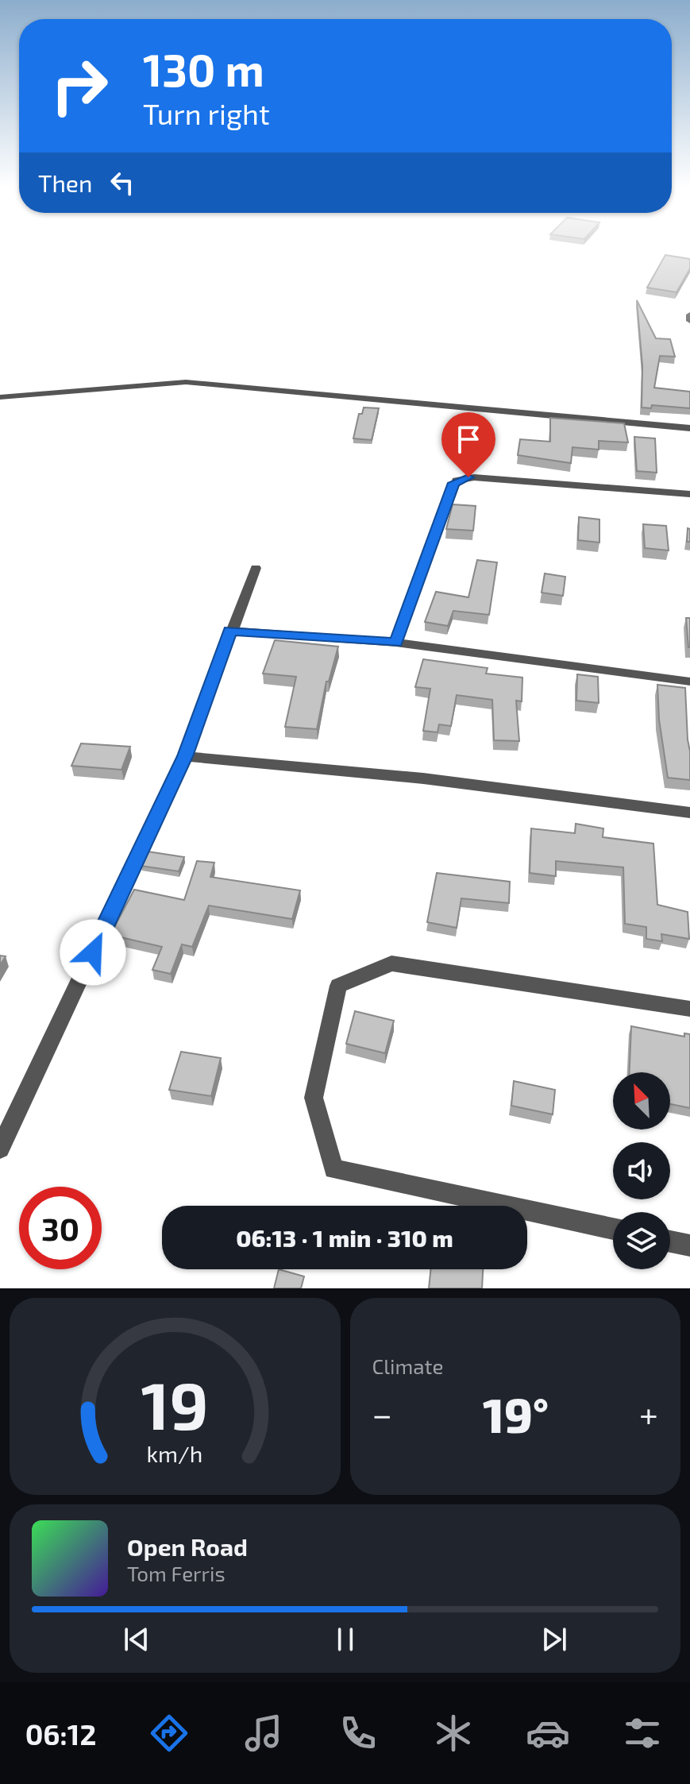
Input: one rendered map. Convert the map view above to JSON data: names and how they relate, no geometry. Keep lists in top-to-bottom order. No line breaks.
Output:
{"north":"top left","page":{"turn":["130 m","Turn right"],"then":"Then","limit":"30","trip":"06:13 · 1 min · 310 m","tile":"Climate","heat":["−","19°","+"],"song":["Open Road","Tom Ferris"],"tabs":"06:12","gauge":["19","km/h"]}}
